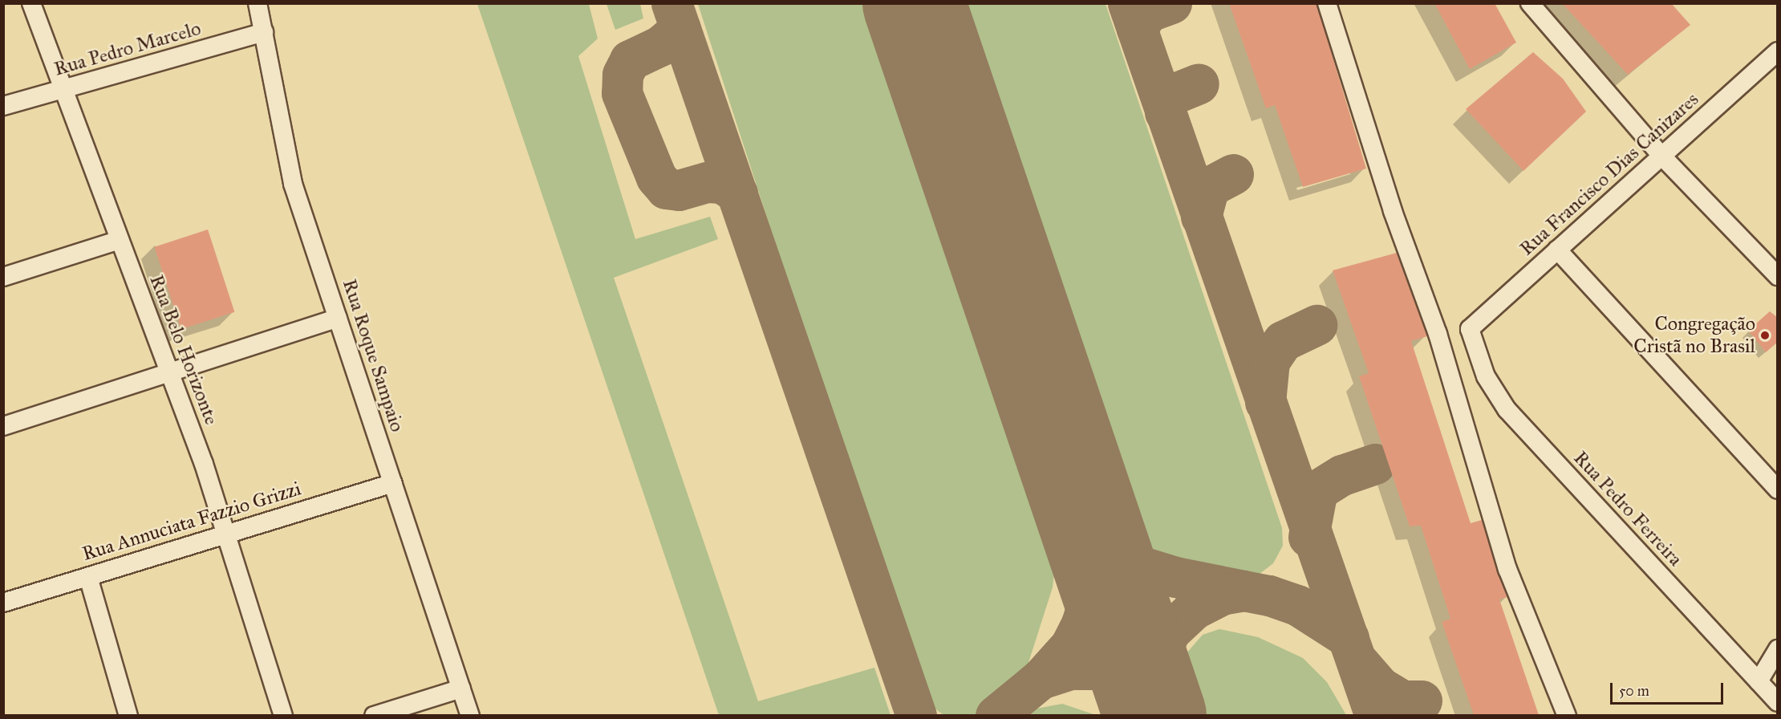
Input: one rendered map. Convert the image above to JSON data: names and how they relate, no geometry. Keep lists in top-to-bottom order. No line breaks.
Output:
{"streets":{"street":["Rua Pedro Marcelo","Rua Francisco Dias Canizares","Rua Belo Horizonte","Rua Roque Sampaio","Rua Pedro Ferreira","Rua Annuciata Fazzio Grizzi"]},"crossings":[["Rua Pedro Marcelo","Rua Belo Horizonte"],["Rua Pedro Marcelo","Rua Roque Sampaio"],["Rua Francisco Dias Canizares","Rua Pedro Ferreira"],["Rua Belo Horizonte","Rua Annuciata Fazzio Grizzi"],["Rua Roque Sampaio","Rua Annuciata Fazzio Grizzi"]],"places":["Congregação Cristã no Brasil"],"scale_bar":"50 m"}
